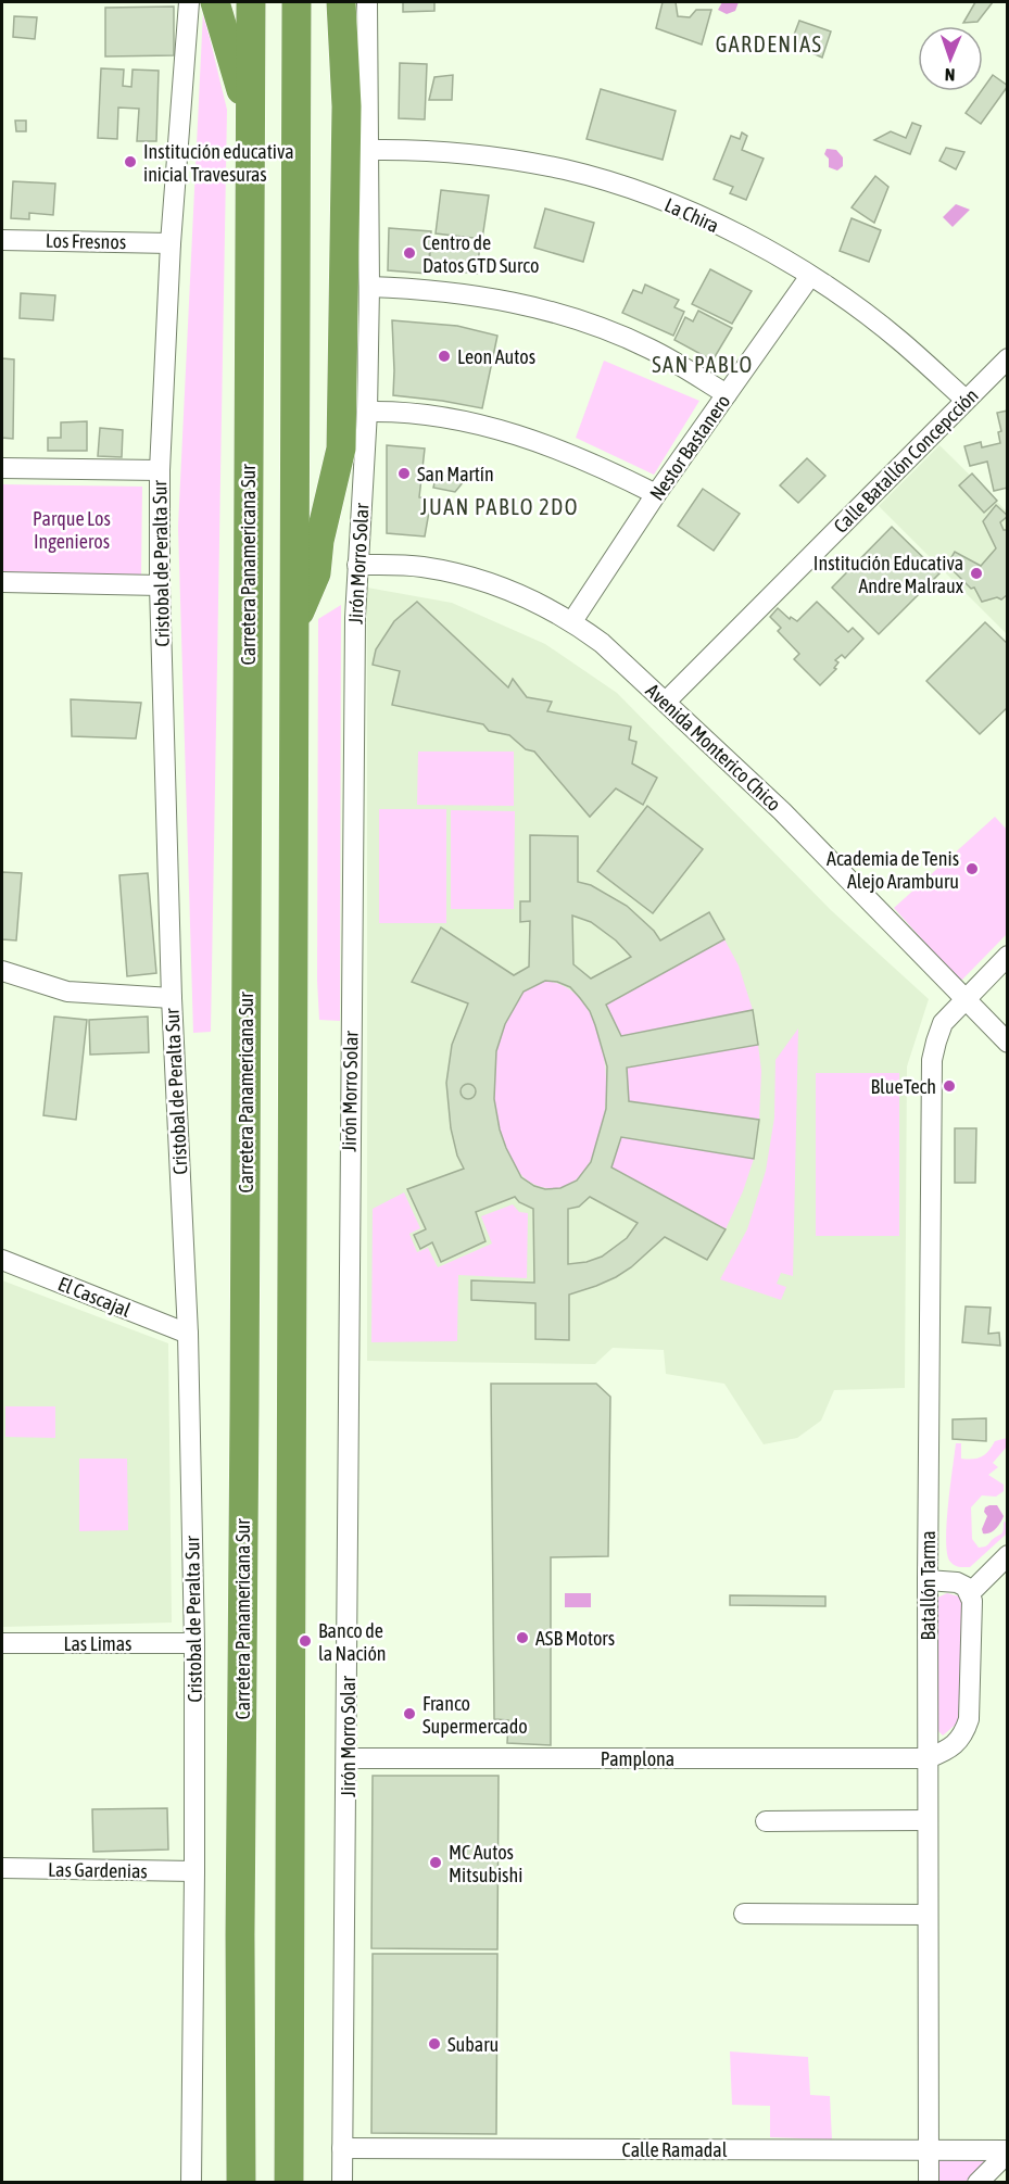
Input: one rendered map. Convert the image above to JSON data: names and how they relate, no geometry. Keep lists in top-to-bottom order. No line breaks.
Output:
{"streets":{"highway":["Carretera Panamericana Sur"],"street":["La Chira","Los Fresnos","Nestor Bastanero","Calle Batallón Concepcción","Cristobal de Peralta Sur","Jirón Morro Solar","Avenida Monterico Chico","El Cascajal","Batallón Tarma","Las Limas","Pamplona","Las Gardenias","Calle Ramadal"]},"crossings":[["La Chira","Nestor Bastanero"],["La Chira","Calle Batallón Concepcción"],["La Chira","Jirón Morro Solar"],["Los Fresnos","Cristobal de Peralta Sur"],["Nestor Bastanero","Avenida Monterico Chico"],["Calle Batallón Concepcción","Avenida Monterico Chico"],["Cristobal de Peralta Sur","El Cascajal"],["Cristobal de Peralta Sur","Las Limas"],["Cristobal de Peralta Sur","Las Gardenias"],["Jirón Morro Solar","Avenida Monterico Chico"],["Jirón Morro Solar","Pamplona"],["Jirón Morro Solar","Calle Ramadal"],["Avenida Monterico Chico","Batallón Tarma"],["Batallón Tarma","Pamplona"],["Batallón Tarma","Calle Ramadal"]],"districts":["GARDENIAS","SAN PABLO","JUAN PABLO 2DO"],"parks":["Parque Los Ingenieros"],"places":["Institución educativa inicial Travesuras","Centro de Datos GTD Surco","Leon Autos","San Martín","Institución Educativa Andre Malraux","Academia de Tenis Alejo Aramburu","BlueTech","ASB Motors","Banco de la Nación","Franco Supermercado","MC Autos Mitsubishi","Subaru"],"north":"bottom"}
